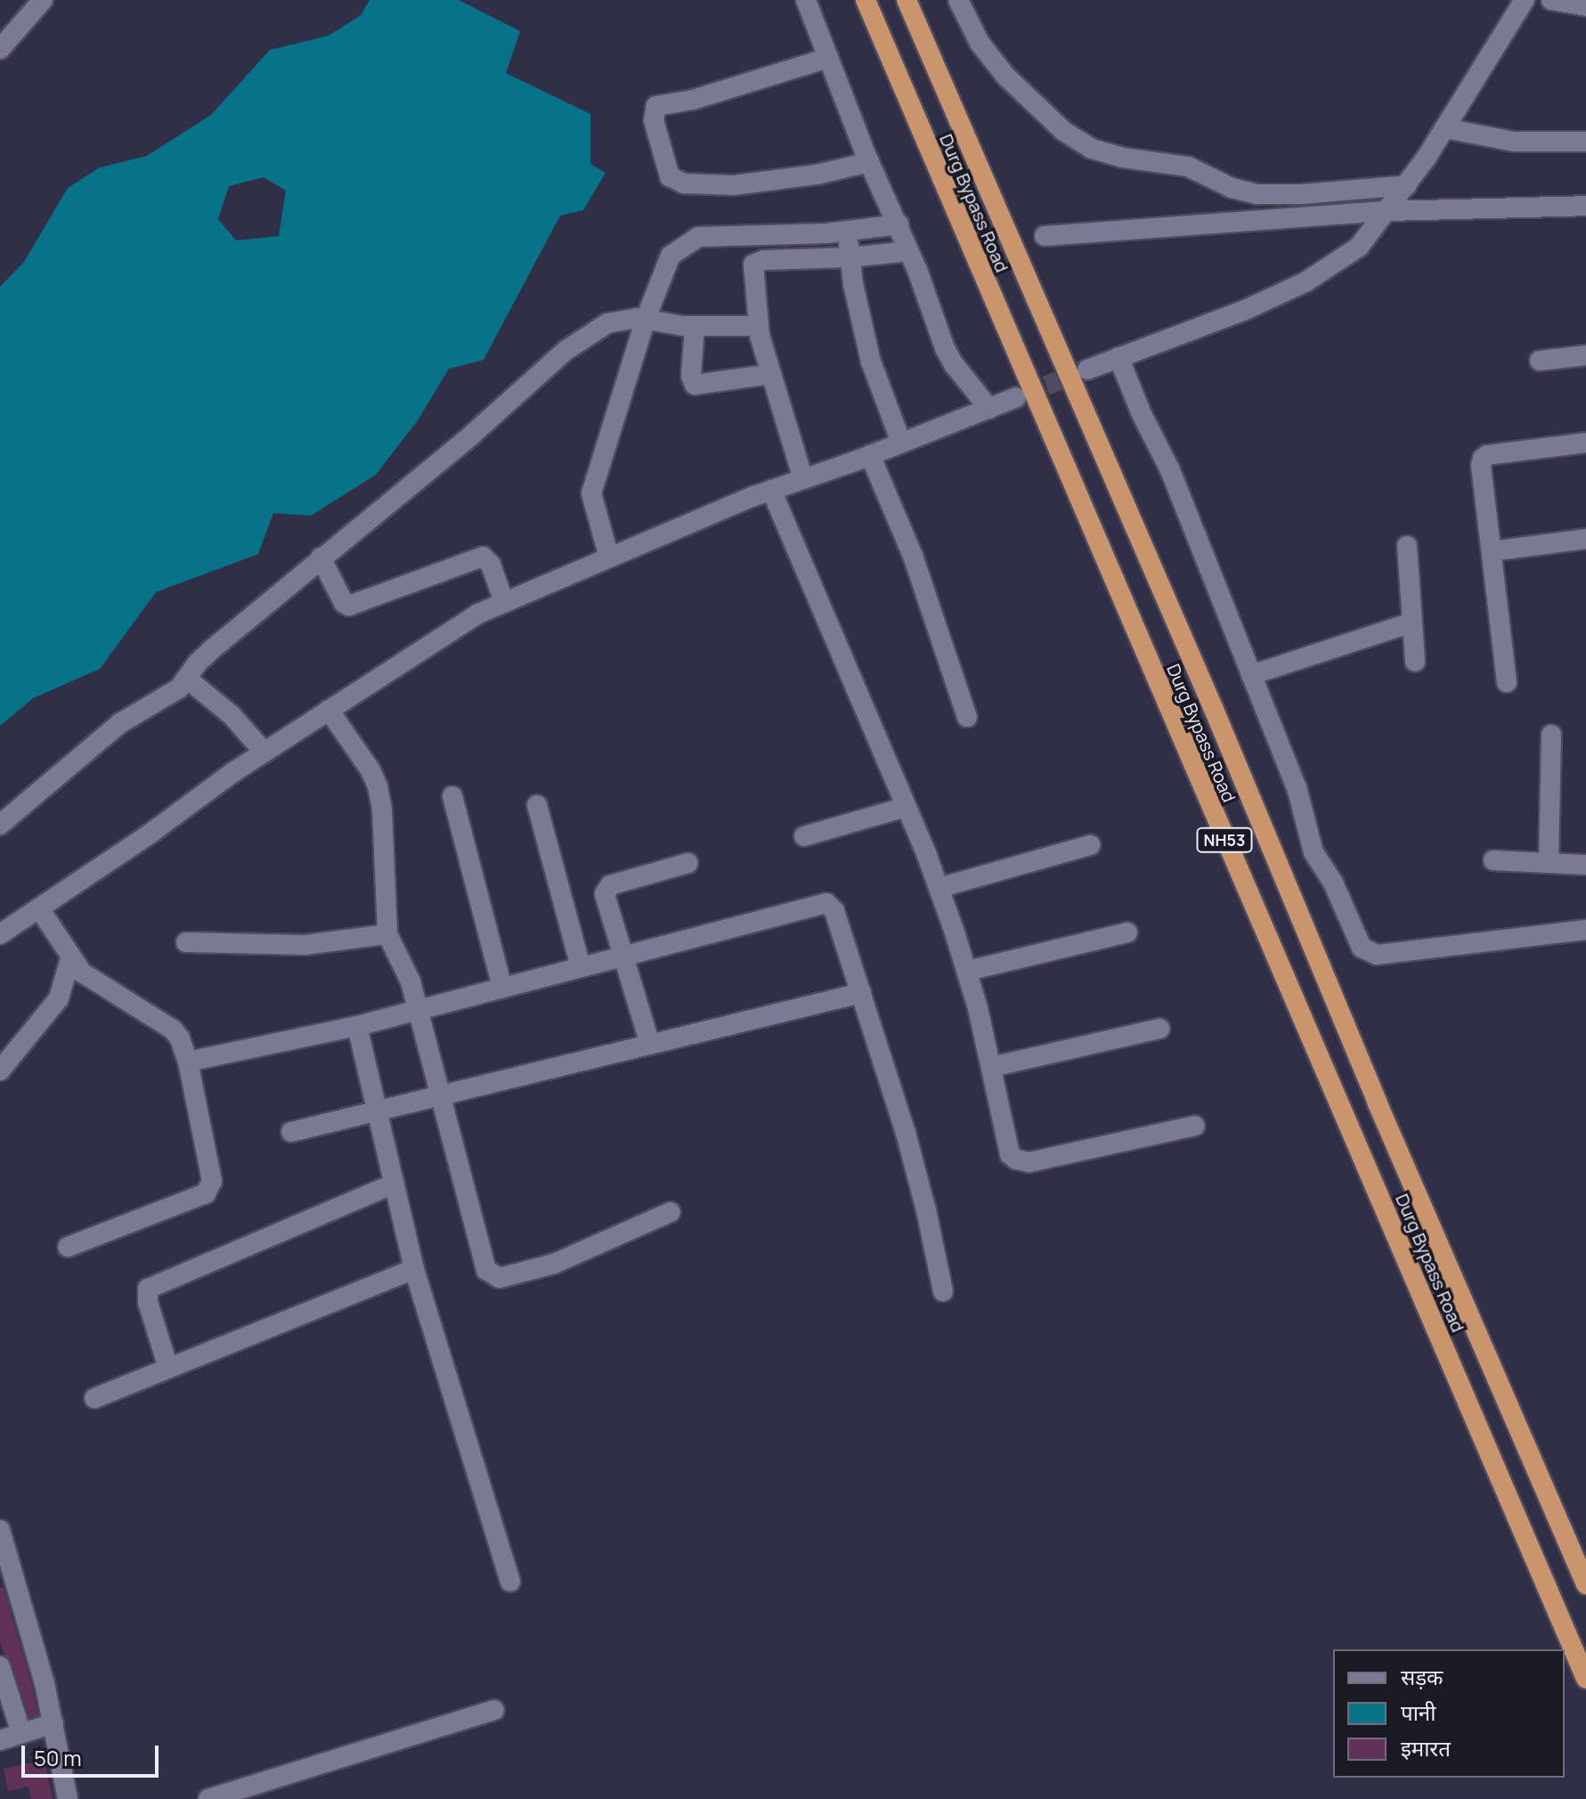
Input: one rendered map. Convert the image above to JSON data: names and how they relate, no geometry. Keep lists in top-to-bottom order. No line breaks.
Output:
{"streets":{"highway":["Durg Bypass Road","NH53"]},"legend":["सड़क","पानी","इमारत"],"scale_bar":"50 m"}
